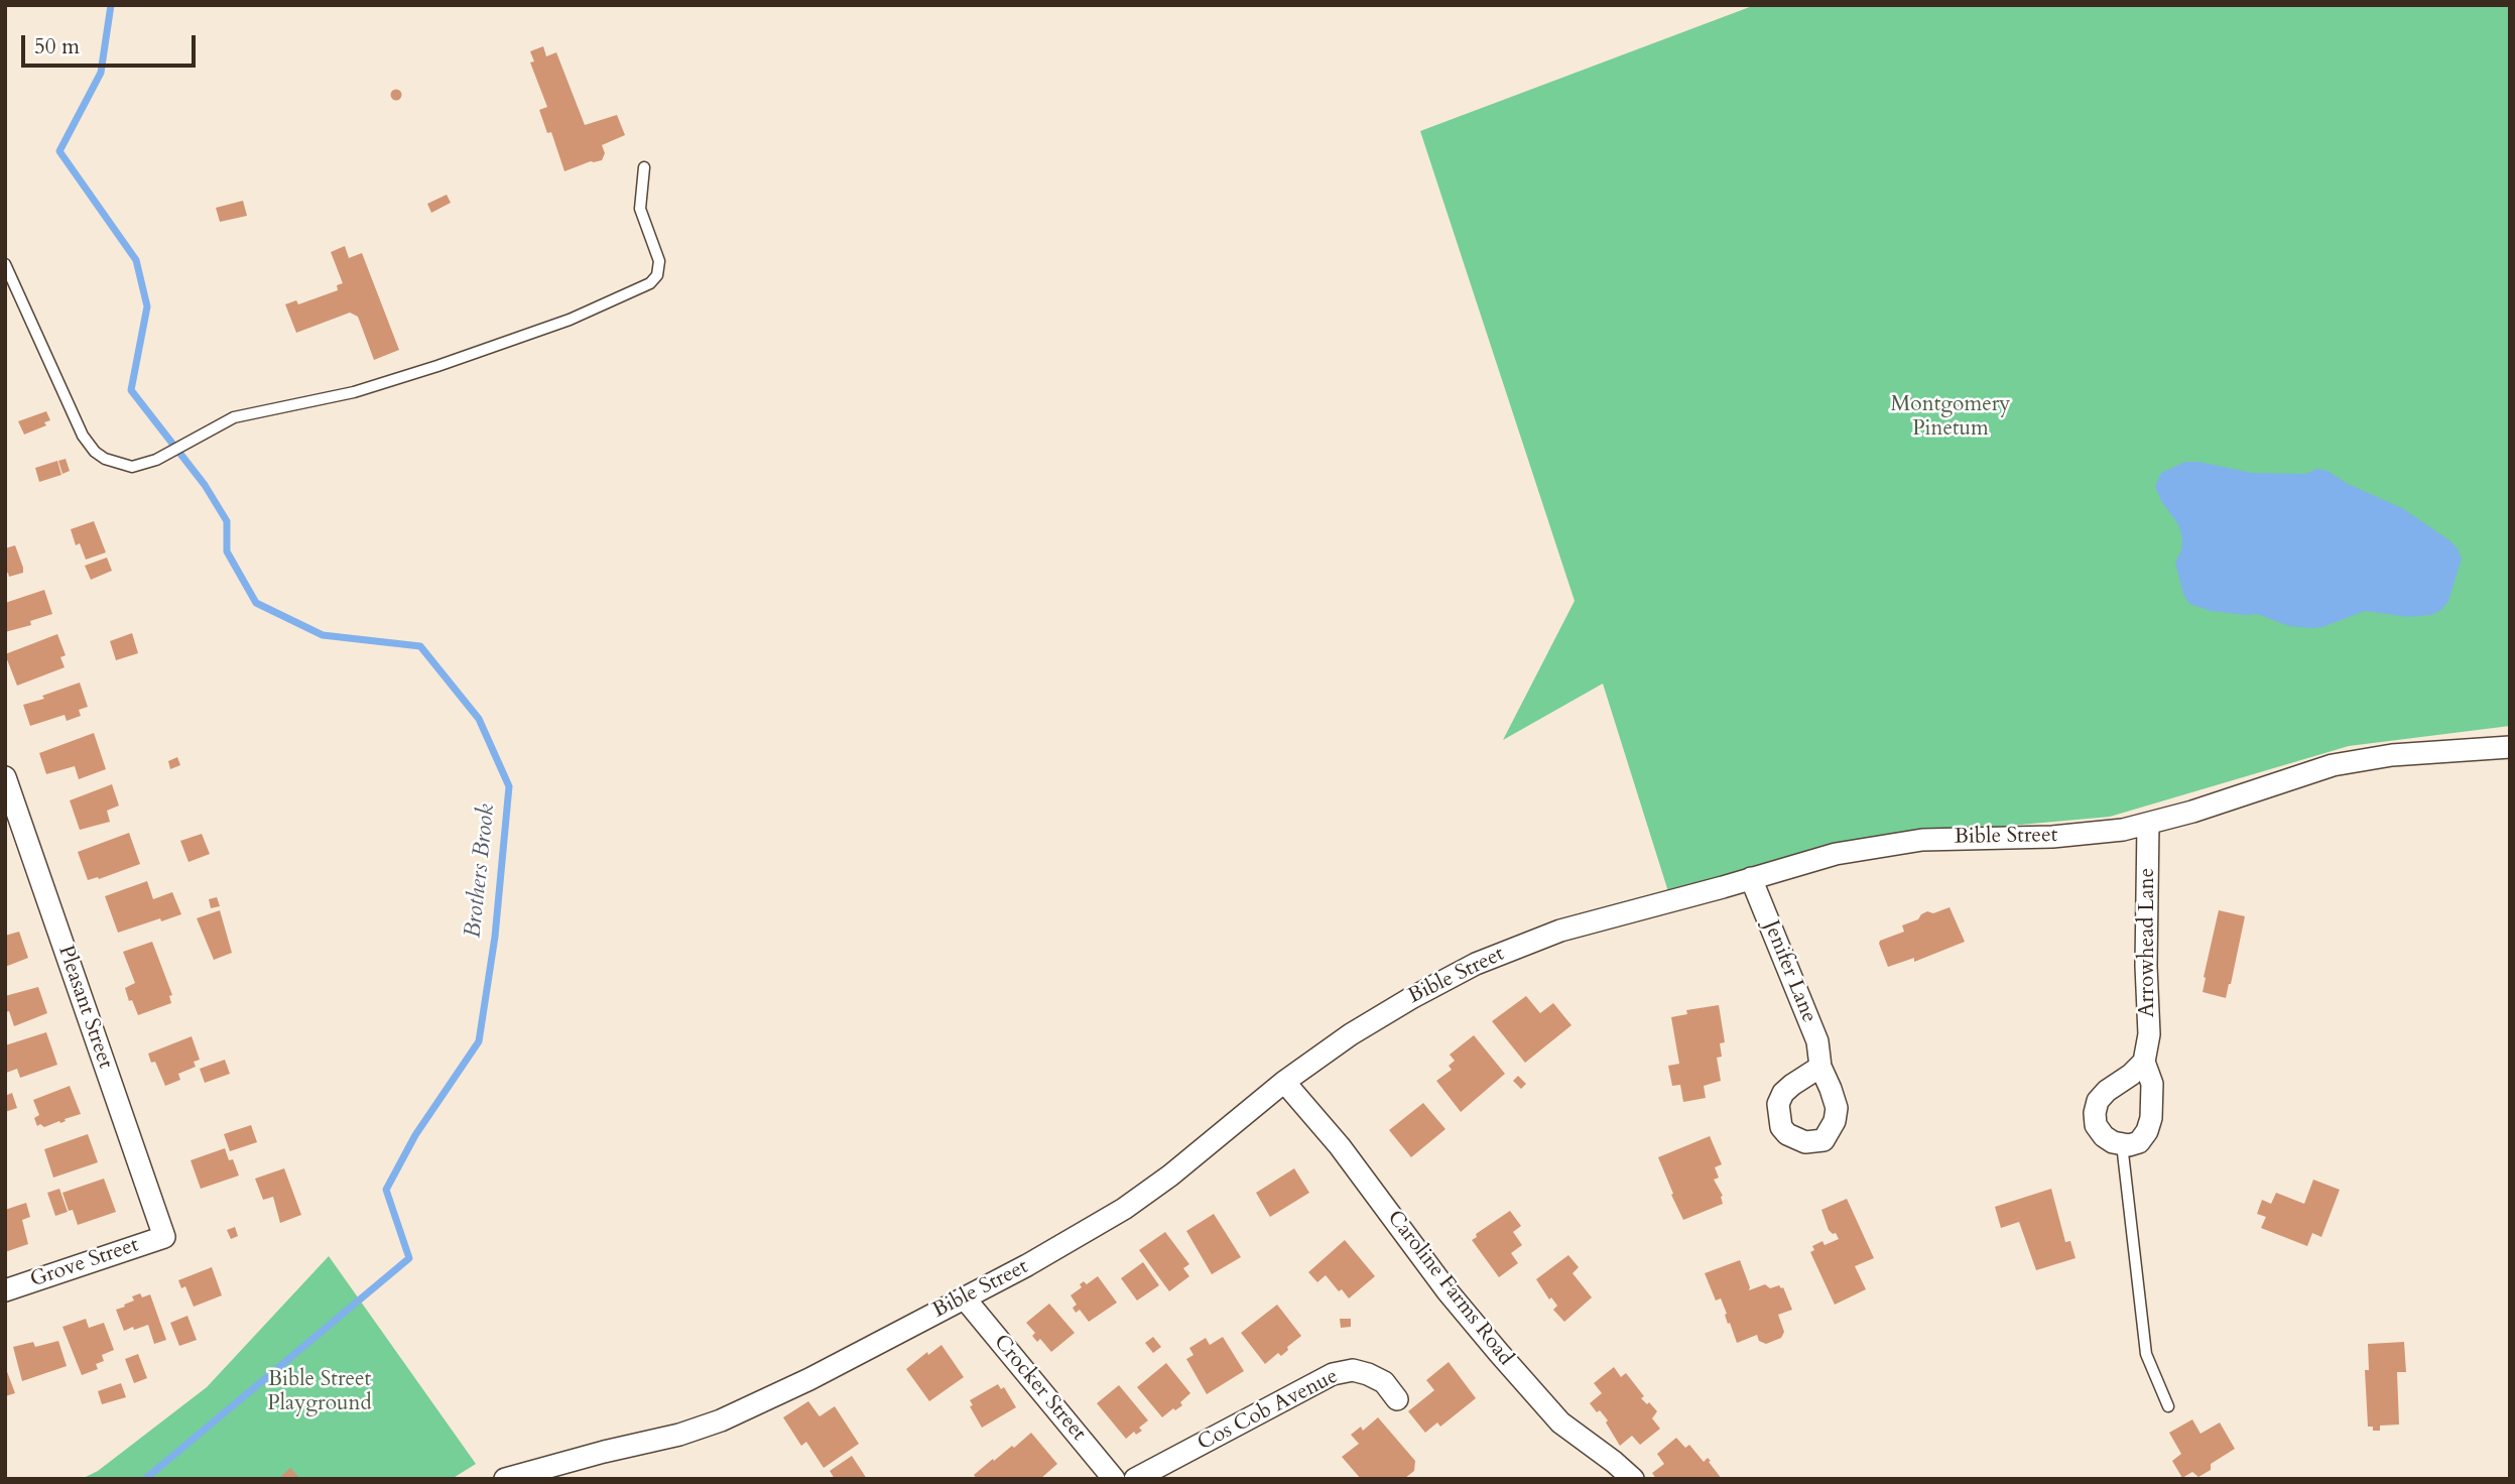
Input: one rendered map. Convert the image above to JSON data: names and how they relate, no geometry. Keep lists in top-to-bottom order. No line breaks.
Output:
{"streets":{"street":["Bible Street","Arrowhead Lane","Jenifer Lane","Pleasant Street","Grove Street","Caroline Farms Road","Crocker Street","Cos Cob Avenue"]},"crossings":[["Bible Street","Arrowhead Lane"],["Bible Street","Jenifer Lane"],["Bible Street","Caroline Farms Road"],["Bible Street","Crocker Street"],["Pleasant Street","Grove Street"]],"water":["Brothers Brook"],"parks":["Montgomery Pinetum","Bible Street Playground"],"scale_bar":"50 m"}
